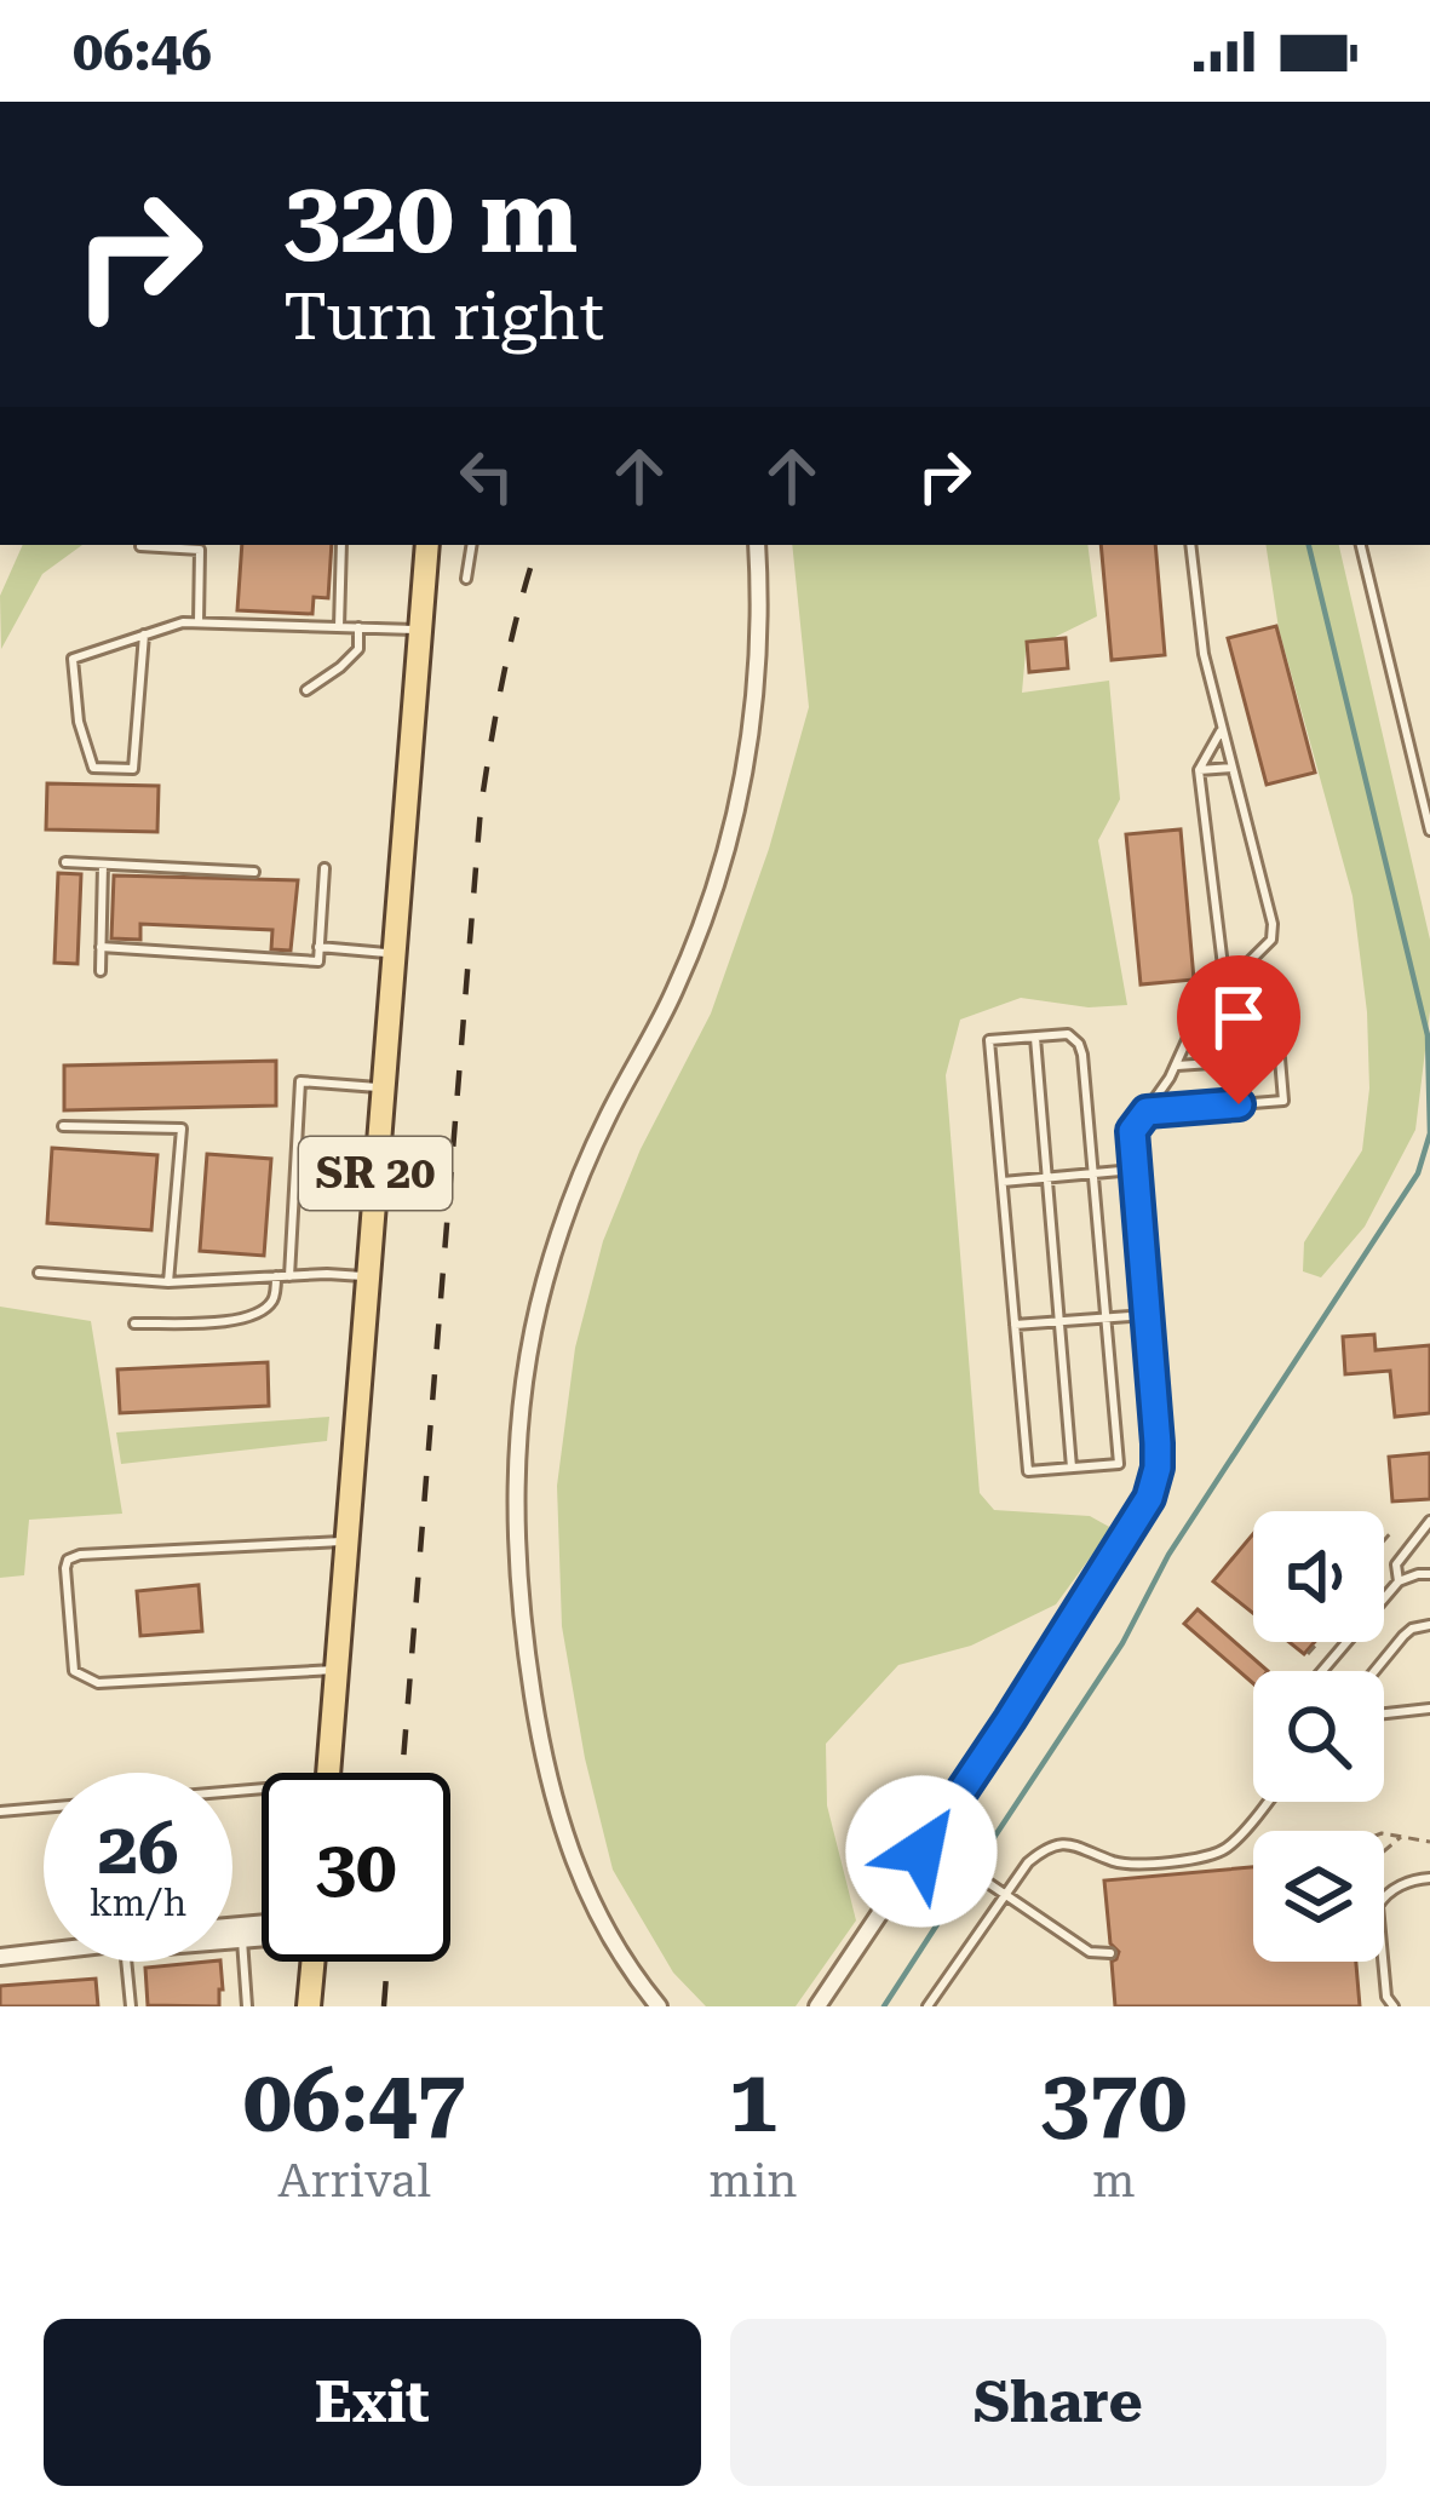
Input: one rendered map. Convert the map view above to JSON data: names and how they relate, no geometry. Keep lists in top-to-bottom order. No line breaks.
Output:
{"streets":{"main road":["SR 20"]},"page":{"status":"06:46","turn":["320 m","Turn right"],"speed":"26 km/h","limit":"30","eta":["06:47","Arrival","1","min","370","m"],"buttons":["Exit","Share"]}}
